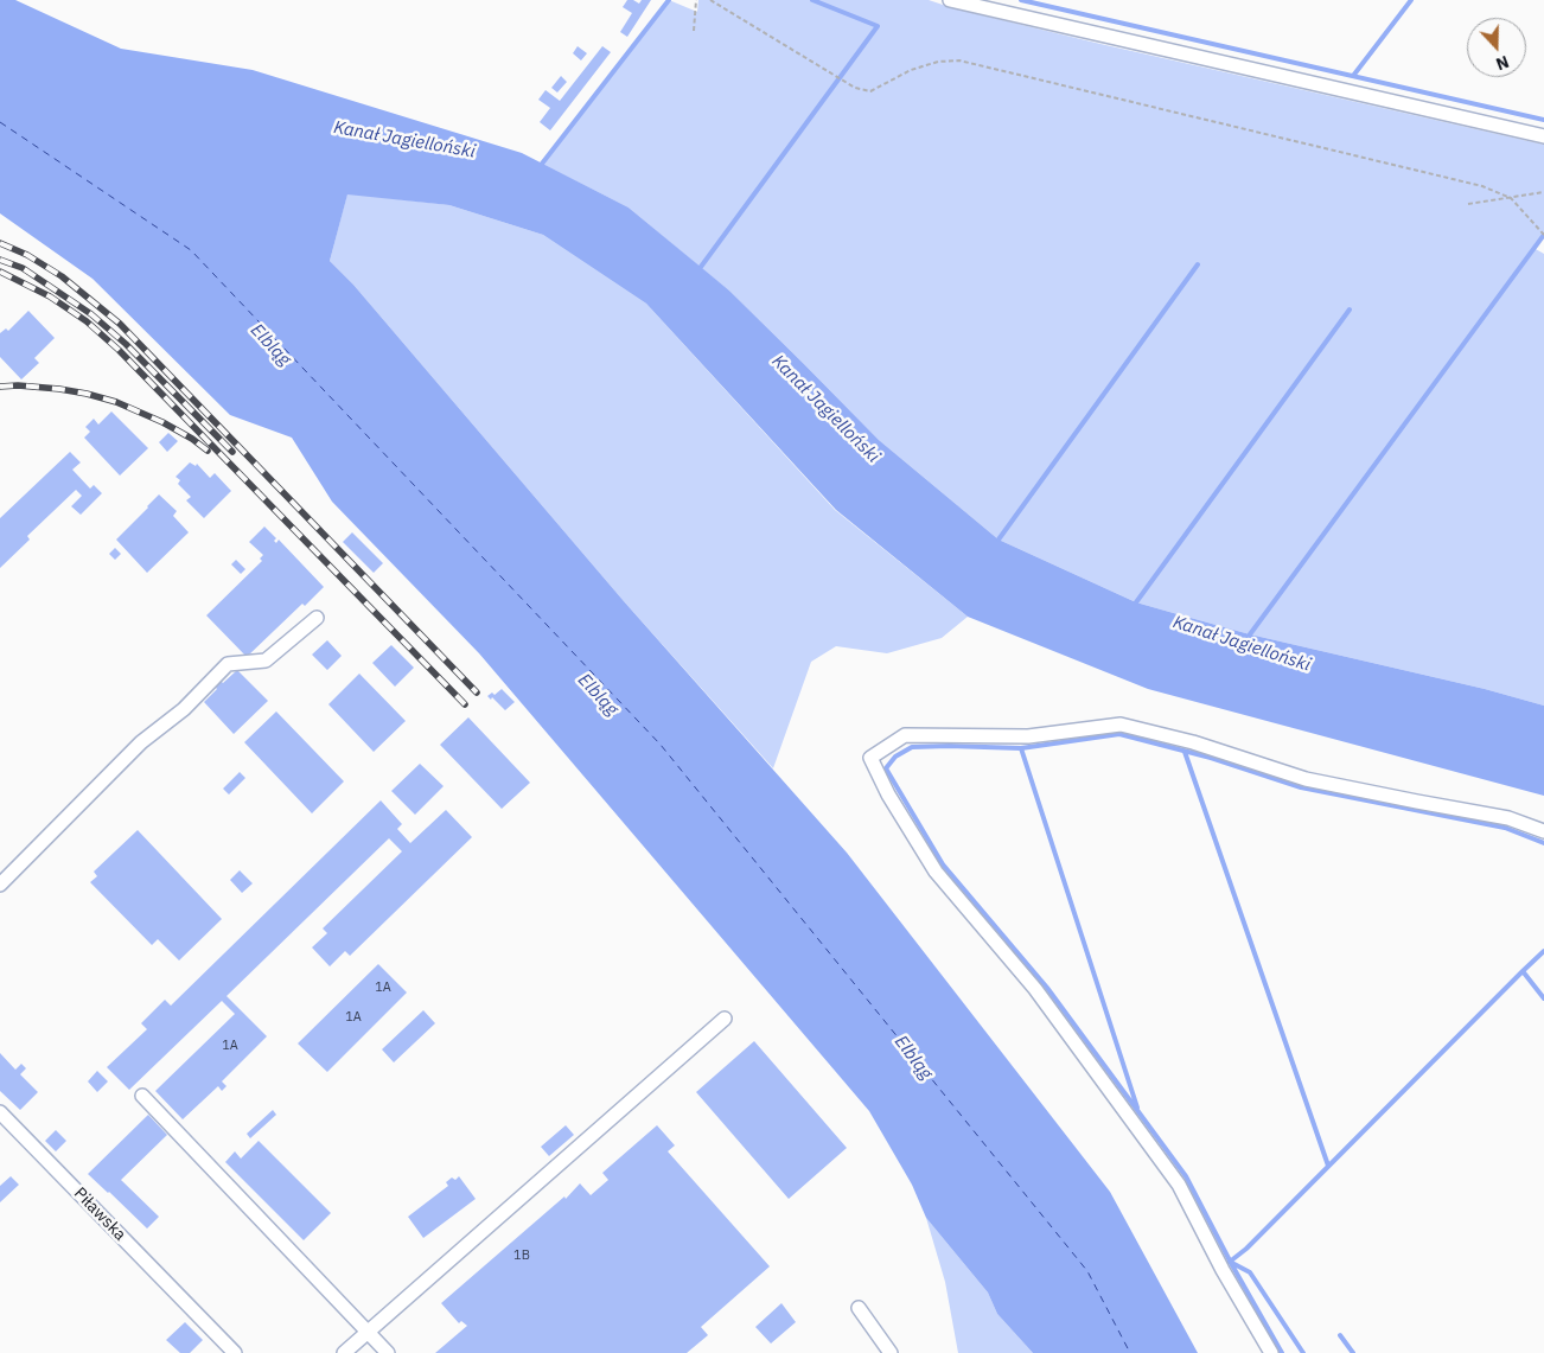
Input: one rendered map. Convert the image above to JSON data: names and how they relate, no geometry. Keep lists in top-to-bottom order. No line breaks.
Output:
{"streets":{"street":["Piławska"]},"water":["Kanał Jagielloński","Elbląg"],"house_numbers":["1A","1A","1A","1B"],"north":"bottom"}
